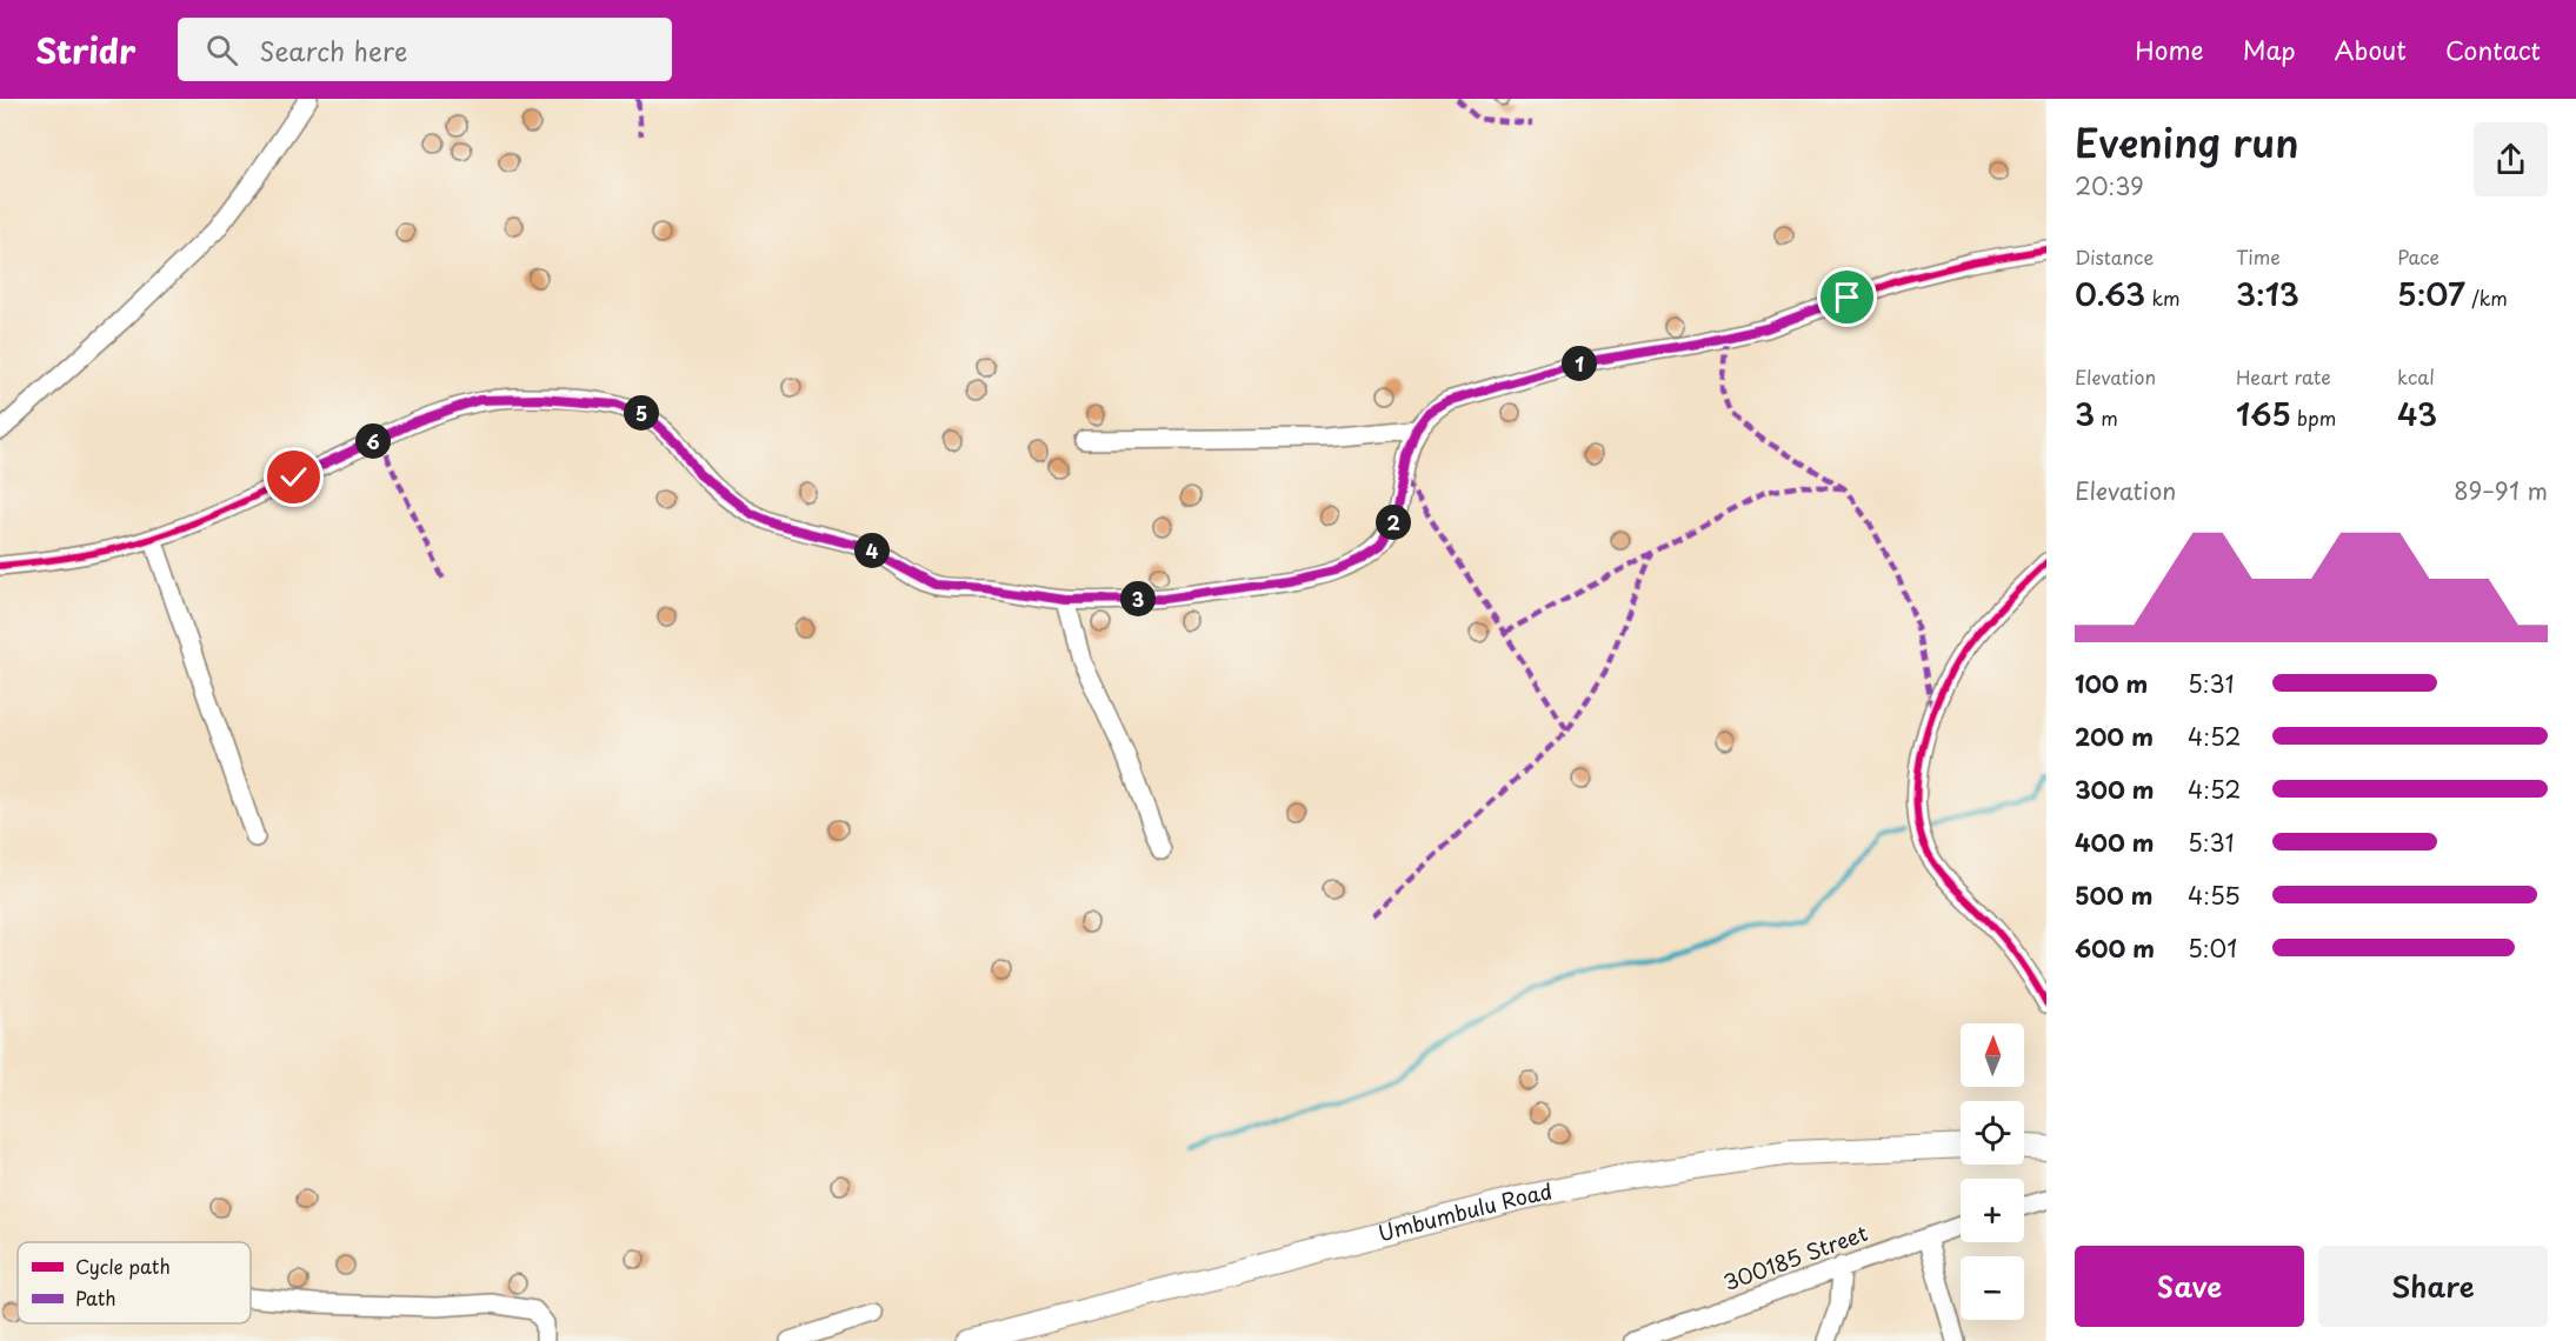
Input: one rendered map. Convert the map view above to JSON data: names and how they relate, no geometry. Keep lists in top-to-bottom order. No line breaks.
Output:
{"streets":{"main road":["Umbumbulu Road"],"street":["300185 Street"]},"legend":["Cycle path","Path"],"north":"top","page":{"header":"Stridr","search":"Search here","nav":["Home","Map","About","Contact"],"heading":["Evening run","20:39"],"stats":[["Distance","0.63 km"],["Time","3:13"],["Pace","5:07 /km"],["Elevation","3 m"],["Heart rate","165 bpm"],["kcal","43"]],"pins":["1","5","6","2","4","3"],"chart":["Elevation","89–91 m"],"list":[{"name":"100 m","note":"5:31"},{"name":"200 m","note":"4:52"},{"name":"300 m","note":"4:52"},{"name":"400 m","note":"5:31"},{"name":"500 m","note":"4:55"},{"name":"600 m","note":"5:01"}],"map_buttons":["+","−"],"buttons":["Save","Share"]}}
